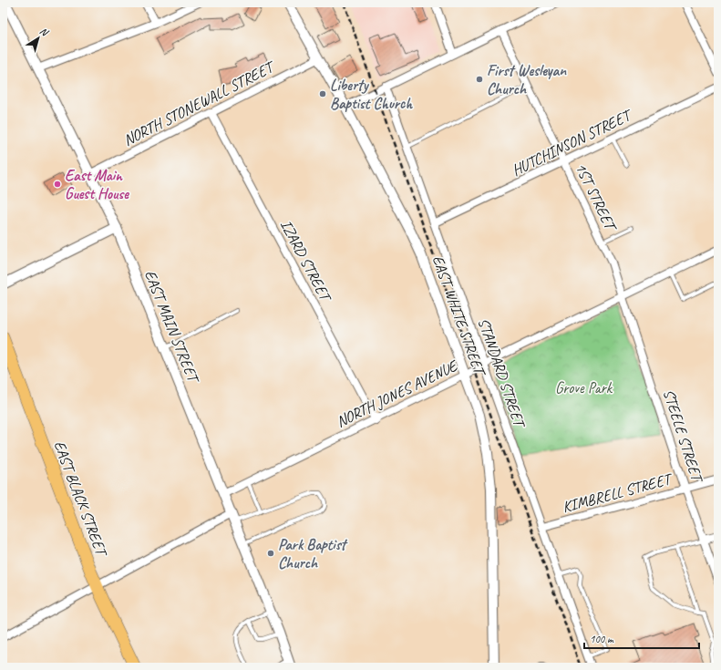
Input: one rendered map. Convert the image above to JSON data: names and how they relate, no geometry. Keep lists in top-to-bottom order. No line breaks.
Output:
{"streets":{"main road":["EAST BLACK STREET"],"street":["NORTH STONEWALL STREET","HUTCHINSON STREET","1ST STREET","IZARD STREET","EAST WHITE STREET","EAST MAIN STREET","STANDARD STREET","NORTH JONES AVENUE","STEELE STREET","KIMBRELL STREET"]},"crossings":[["NORTH STONEWALL STREET","IZARD STREET"],["NORTH STONEWALL STREET","EAST WHITE STREET"],["NORTH STONEWALL STREET","EAST MAIN STREET"],["HUTCHINSON STREET","1ST STREET"],["HUTCHINSON STREET","STANDARD STREET"],["1ST STREET","NORTH JONES AVENUE"],["1ST STREET","STEELE STREET"],["IZARD STREET","NORTH JONES AVENUE"],["EAST WHITE STREET","NORTH JONES AVENUE"],["EAST MAIN STREET","NORTH JONES AVENUE"],["STANDARD STREET","NORTH JONES AVENUE"],["STANDARD STREET","KIMBRELL STREET"],["NORTH JONES AVENUE","STEELE STREET"],["STEELE STREET","KIMBRELL STREET"]],"parks":["Grove Park"],"places":["First Wesleyan Church","Liberty Baptist Church","East Main Guest House","Park Baptist Church"],"scale_bar":"100 m","north":"top right"}
